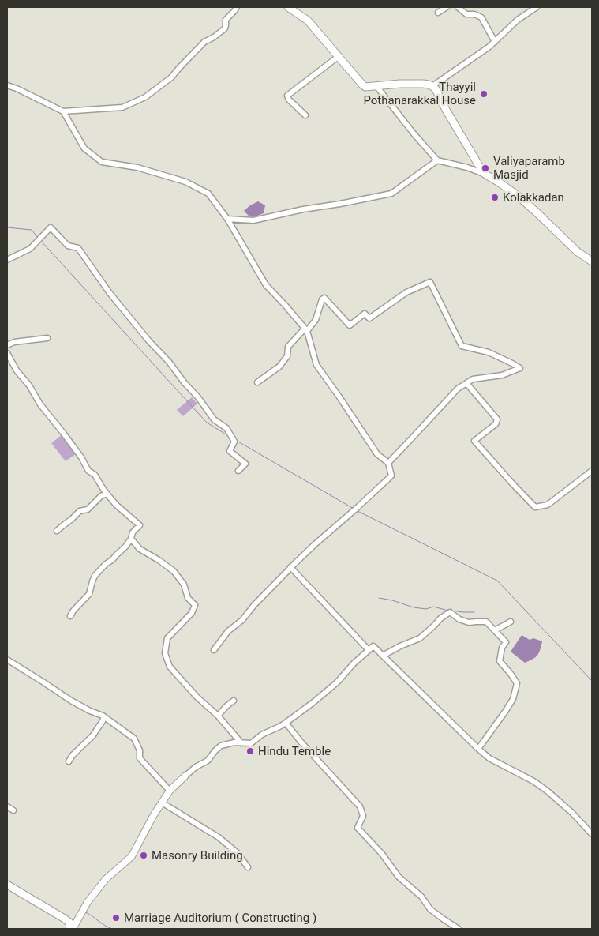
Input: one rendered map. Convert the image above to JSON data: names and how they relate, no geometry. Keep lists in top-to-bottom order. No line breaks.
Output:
{"places":["Thayyil Pothanarakkal House","Valiyaparamb Masjid","Kolakkadan","Hindu Temble","Masonry Building","Marriage Auditorium ( Constructing )"]}
